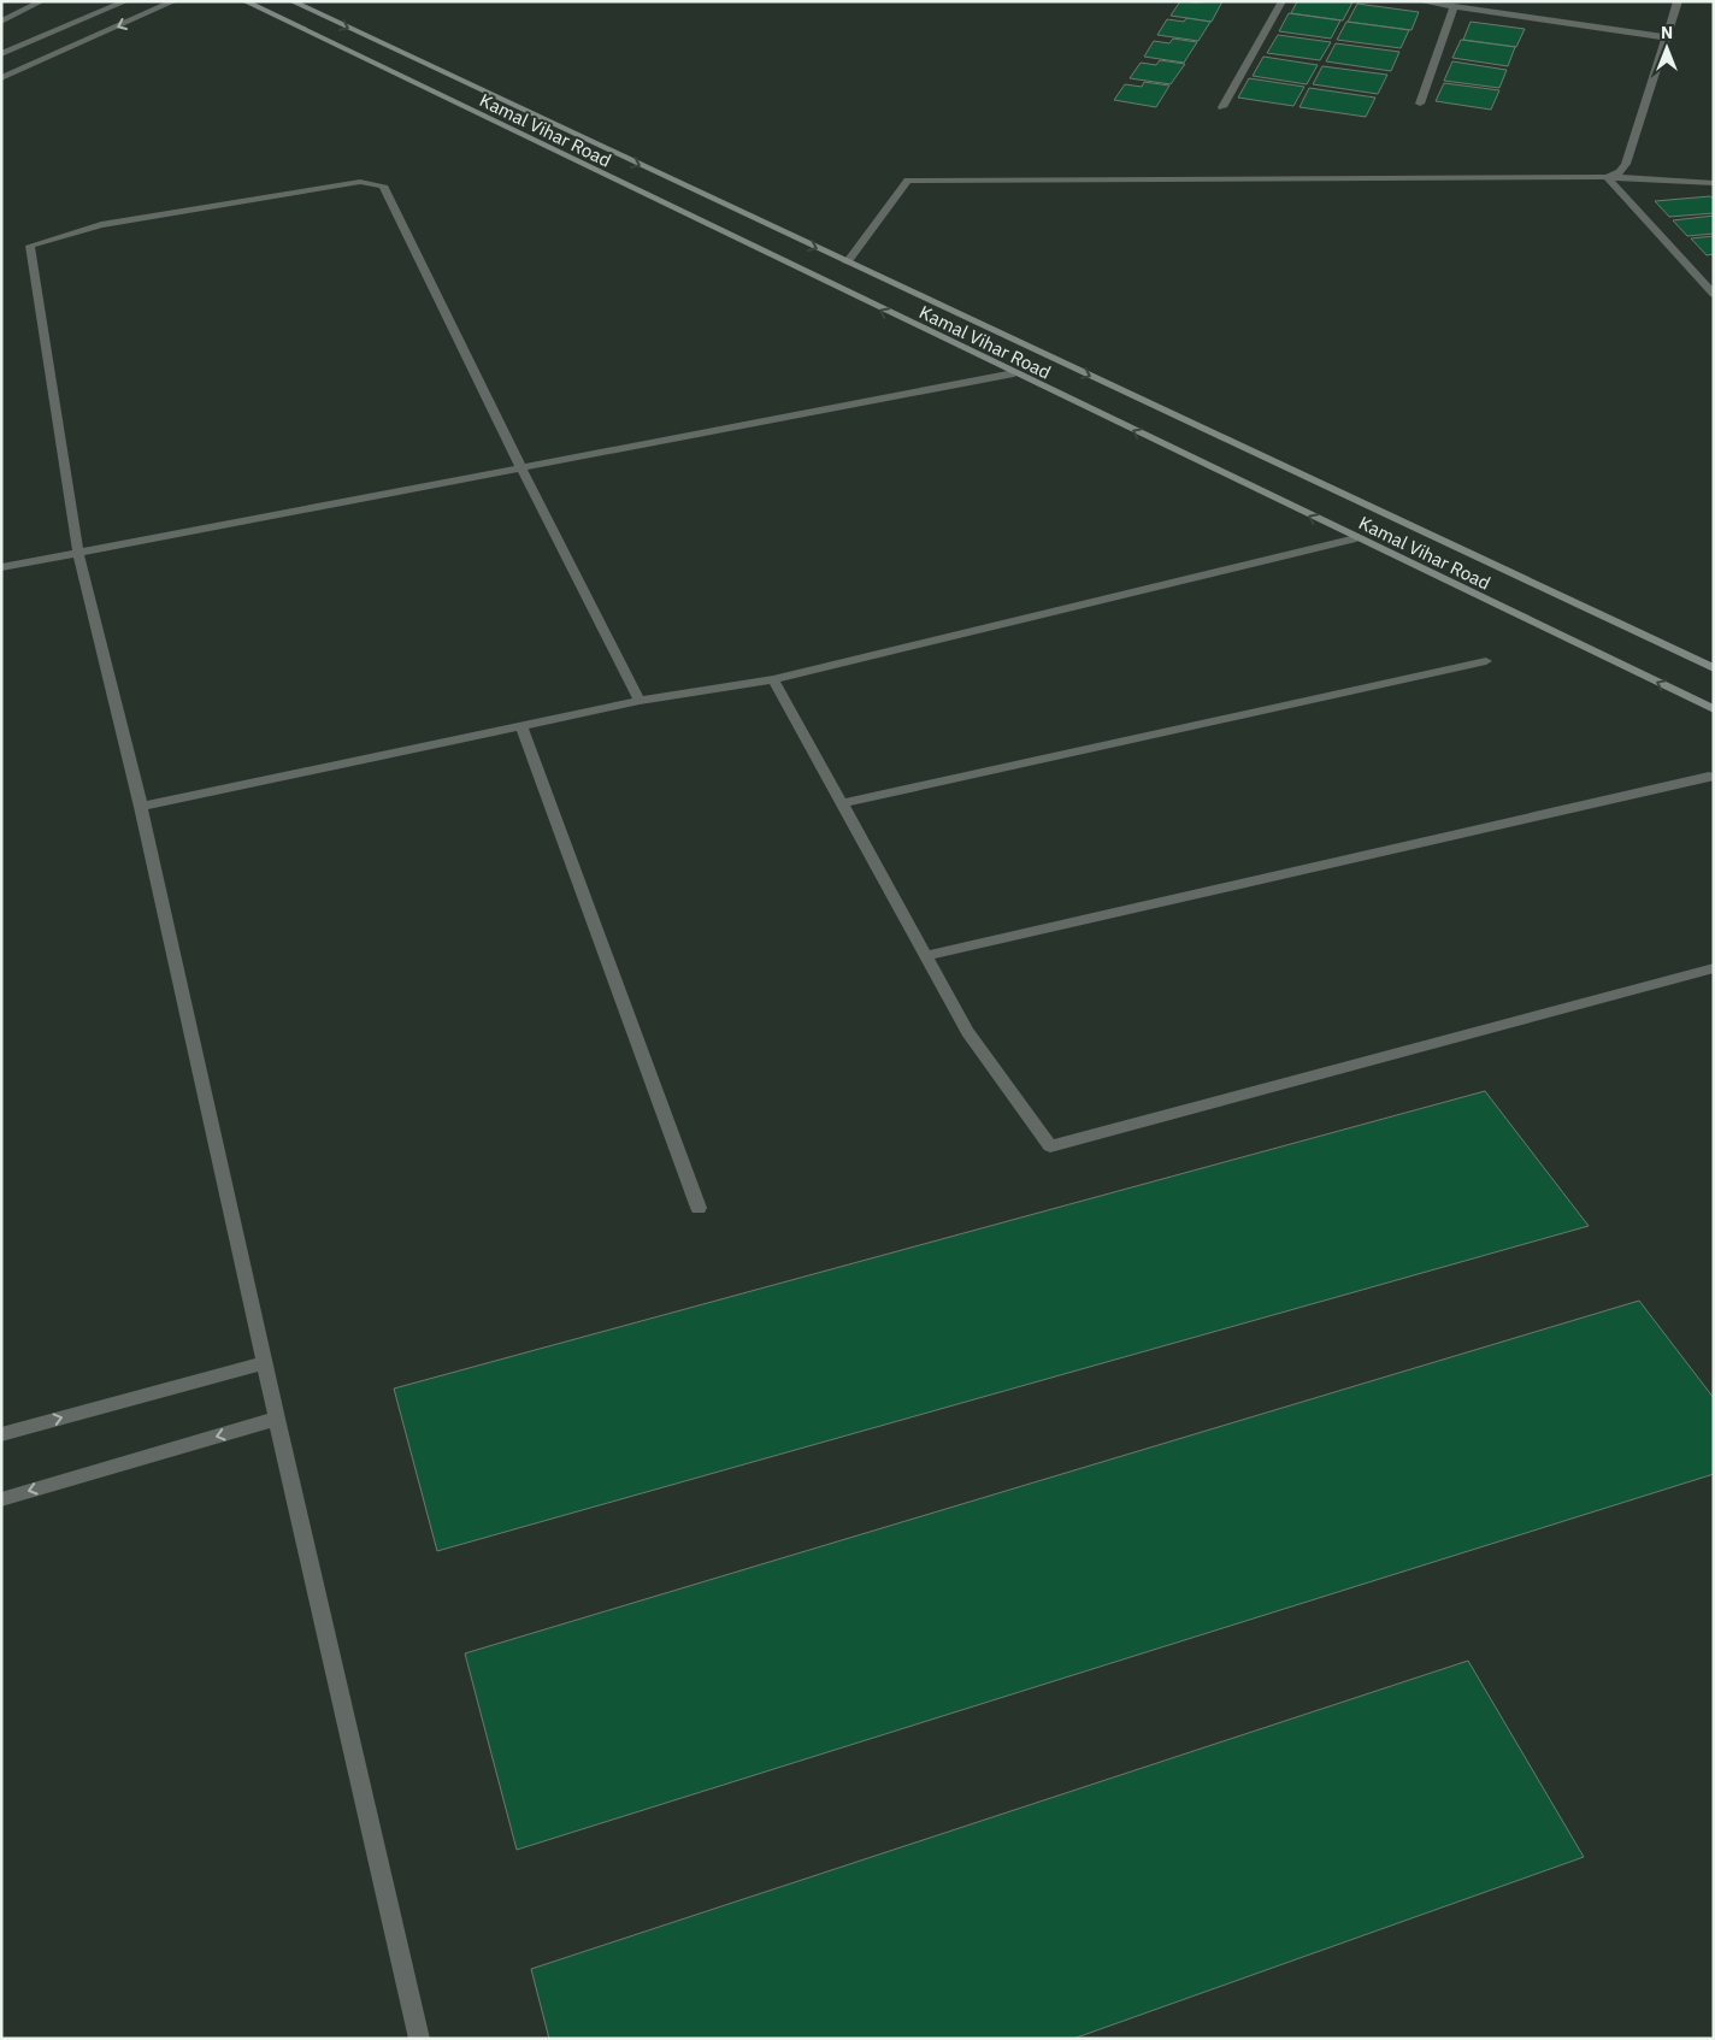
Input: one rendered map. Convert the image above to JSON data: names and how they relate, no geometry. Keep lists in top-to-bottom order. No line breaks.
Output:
{"streets":{"main road":["Kamal Vihar Road"]},"north":"top"}
